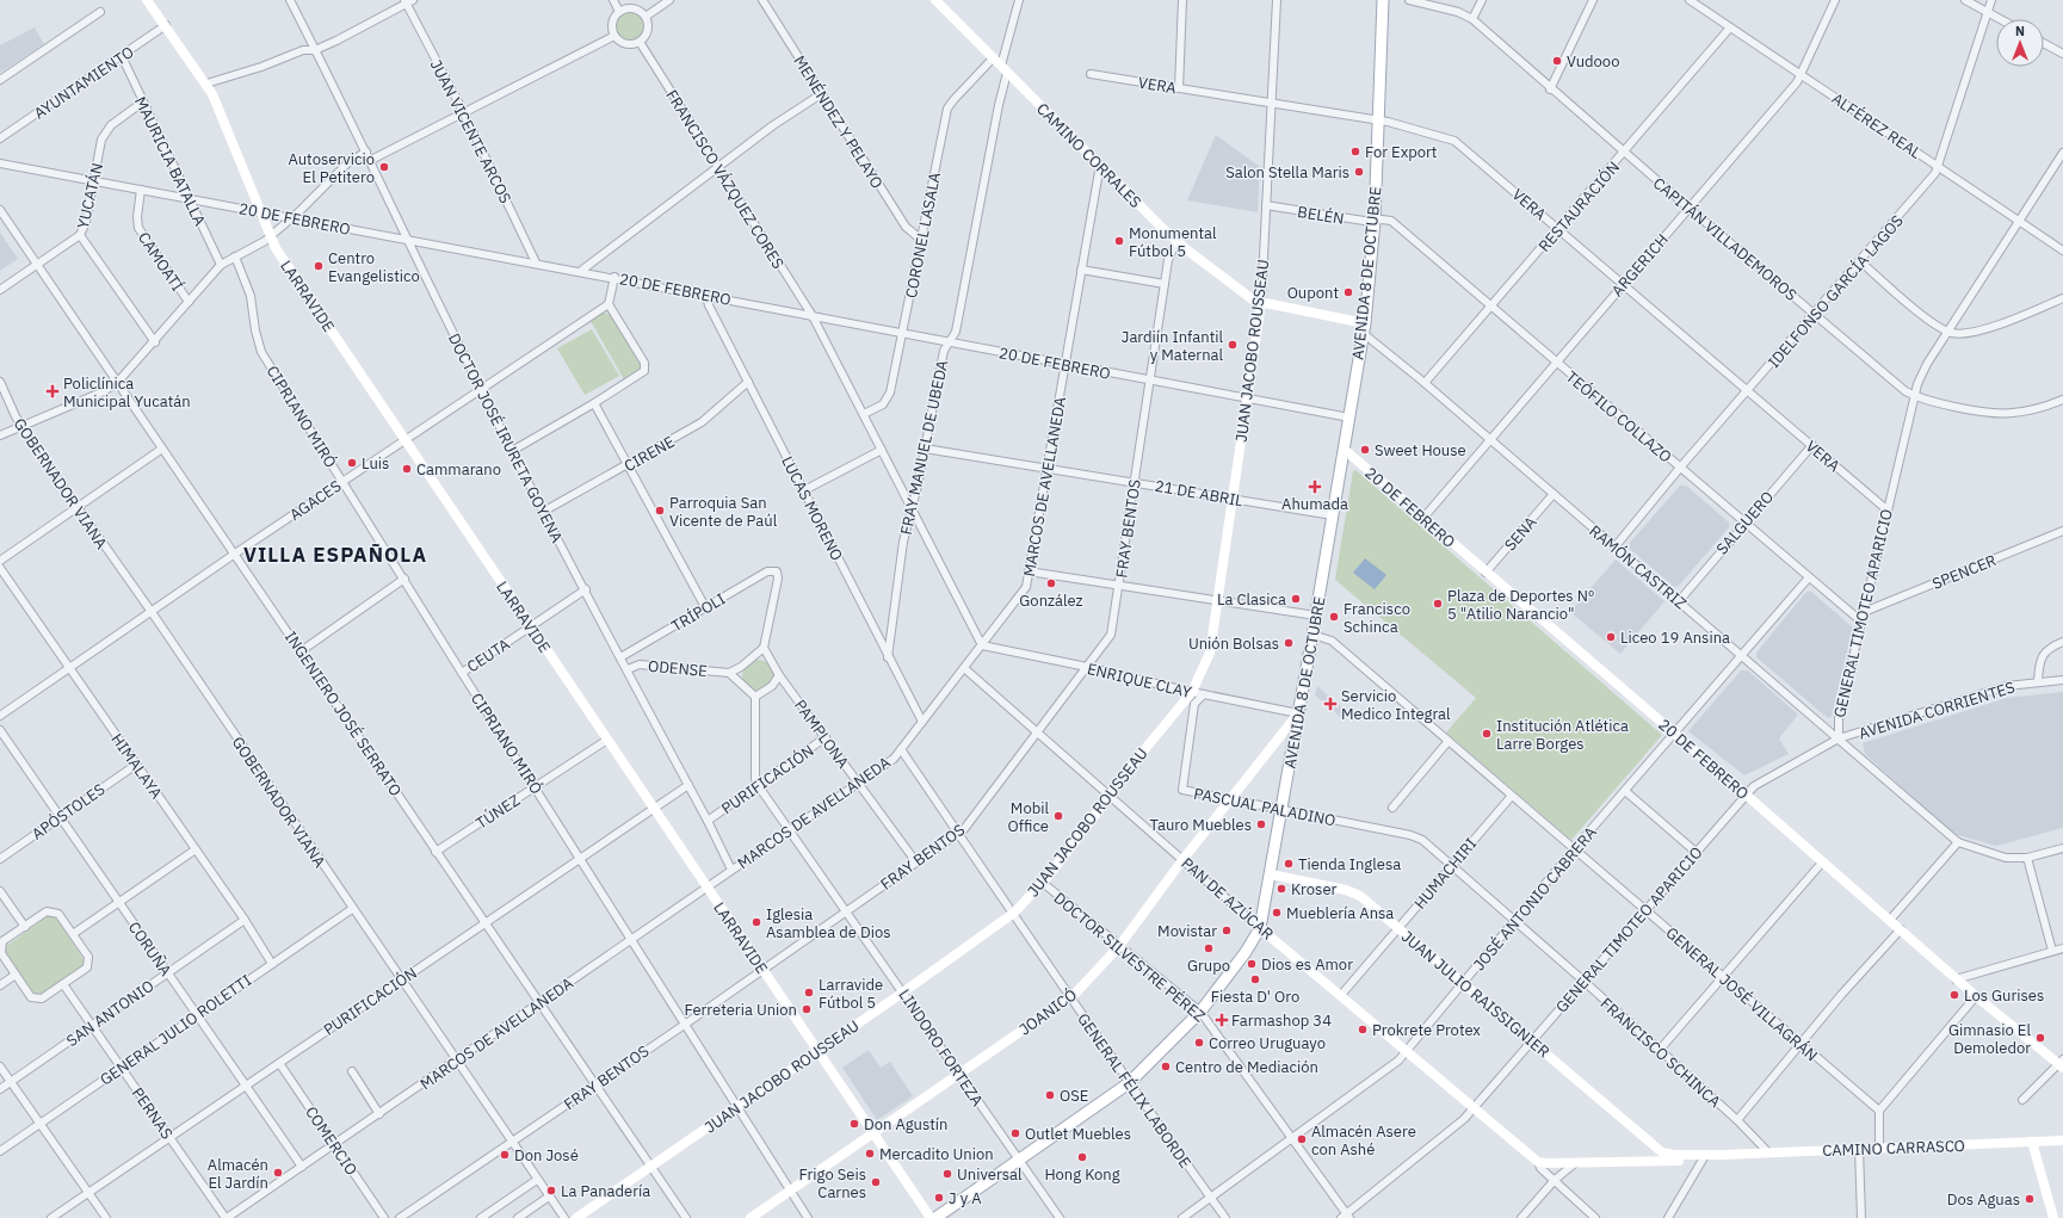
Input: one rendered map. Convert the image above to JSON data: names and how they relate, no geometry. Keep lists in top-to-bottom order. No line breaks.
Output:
{"streets":{"main road":["AVENIDA 8 DE OCTUBRE"],"street":["AYUNTAMIENTO","VERA","MENÉNDEZ Y PELAYO","ALFÉREZ REAL","JUAN VICENTE ARCOS","CAMINO CORRALES","MAURICIA BATALLA","FRANCISCO VÁZQUEZ CORES","YUCATÁN","RESTAURACIÓN","BELÉN","20 DE FEBRERO","CORONEL LASALA","CAPITÁN VILLADEMOROS","CAMOATÍ","ARGERICH","IDELFONSO GARCÍA LAGOS","LARRAVIDE","JUAN JACOBO ROUSSEAU","CIPRIANO MIRÓ","TEÓFILO COLLAZO","DOCTOR JOSÉ IRURETA GOYENA","FRAY MANUEL DE UBEDA","CIRENE","GOBERNADOR VIANA","MARCOS DE AVELLANEDA","21 DE ABRIL","AGACES","LUCAS MORENO","SALGUERO","FRAY BENTOS","SENA","RAMÓN CASTRIZ","SPENCER","TRÍPOLI","GENERAL TIMOTEO APARICIO","CEUTA","ODENSE","ENRIQUE CLAY","AVENIDA CORRIENTES","INGENIERO JOSÉ SERRATO","PAMPLONA","HIMALAYA","PURIFICACIÓN","PASCUAL PALADINO","APÓSTOLES","TÚNEZ","HUMACHIRI","PAN DE AZÚCAR","JOSÉ ANTONIO CABRERA","CORUÑA","DOCTOR SILVESTRE PÉREZ","JUAN JULIO RAISSIGNIER","GENERAL JOSÉ VILLAGRÁN","JOANICÓ","SAN ANTONIO","GENERAL JULIO ROLETTI","LINDORO FORTEZA","FRANCISCO SCHINCA","GENERAL FÉLIX LABORDE","PERNAS","COMERCIO","CAMINO CARRASCO"]},"crossings":[["AYUNTAMIENTO","MAURICIA BATALLA"],["AYUNTAMIENTO","LARRAVIDE"],["VERA","RESTAURACIÓN"],["VERA","ARGERICH"],["VERA","AVENIDA 8 DE OCTUBRE"],["VERA","IDELFONSO GARCÍA LAGOS"],["VERA","JUAN JACOBO ROUSSEAU"],["VERA","SALGUERO"],["VERA","GENERAL TIMOTEO APARICIO"],["MENÉNDEZ Y PELAYO","CORONEL LASALA"],["ALFÉREZ REAL","RESTAURACIÓN"],["ALFÉREZ REAL","ARGERICH"],["ALFÉREZ REAL","IDELFONSO GARCÍA LAGOS"],["ALFÉREZ REAL","GENERAL TIMOTEO APARICIO"],["JUAN VICENTE ARCOS","20 DE FEBRERO"],["CAMINO CORRALES","CORONEL LASALA"],["CAMINO CORRALES","AVENIDA 8 DE OCTUBRE"],["CAMINO CORRALES","JUAN JACOBO ROUSSEAU"],["CAMINO CORRALES","FRAY MANUEL DE UBEDA"],["CAMINO CORRALES","MARCOS DE AVELLANEDA"],["CAMINO CORRALES","FRAY BENTOS"],["CAMINO CORRALES","RAMÓN CASTRIZ"],["MAURICIA BATALLA","YUCATÁN"],["MAURICIA BATALLA","20 DE FEBRERO"],["FRANCISCO VÁZQUEZ CORES","20 DE FEBRERO"],["FRANCISCO VÁZQUEZ CORES","CORONEL LASALA"],["FRANCISCO VÁZQUEZ CORES","FRAY MANUEL DE UBEDA"],["FRANCISCO VÁZQUEZ CORES","MARCOS DE AVELLANEDA"],["FRANCISCO VÁZQUEZ CORES","ENRIQUE CLAY"],["YUCATÁN","20 DE FEBRERO"],["RESTAURACIÓN","CAPITÁN VILLADEMOROS"],["RESTAURACIÓN","TEÓFILO COLLAZO"],["RESTAURACIÓN","RAMÓN CASTRIZ"],["BELÉN","AVENIDA 8 DE OCTUBRE"],["BELÉN","JUAN JACOBO ROUSSEAU"],["BELÉN","TEÓFILO COLLAZO"],["20 DE FEBRERO","CORONEL LASALA"],["20 DE FEBRERO","CAMOATÍ"],["20 DE FEBRERO","ARGERICH"],["20 DE FEBRERO","AVENIDA 8 DE OCTUBRE"],["20 DE FEBRERO","LARRAVIDE"],["20 DE FEBRERO","JUAN JACOBO ROUSSEAU"],["20 DE FEBRERO","DOCTOR JOSÉ IRURETA GOYENA"],["20 DE FEBRERO","FRAY MANUEL DE UBEDA"],["20 DE FEBRERO","MARCOS DE AVELLANEDA"],["20 DE FEBRERO","LUCAS MORENO"],["20 DE FEBRERO","FRAY BENTOS"],["20 DE FEBRERO","SENA"],["20 DE FEBRERO","GENERAL TIMOTEO APARICIO"],["20 DE FEBRERO","JOSÉ ANTONIO CABRERA"],["CAPITÁN VILLADEMOROS","ARGERICH"],["CAPITÁN VILLADEMOROS","IDELFONSO GARCÍA LAGOS"],["CAPITÁN VILLADEMOROS","GENERAL TIMOTEO APARICIO"],["ARGERICH","TEÓFILO COLLAZO"],["ARGERICH","RAMÓN CASTRIZ"],["AVENIDA 8 DE OCTUBRE","TEÓFILO COLLAZO"],["AVENIDA 8 DE OCTUBRE","21 DE ABRIL"],["AVENIDA 8 DE OCTUBRE","RAMÓN CASTRIZ"],["AVENIDA 8 DE OCTUBRE","ENRIQUE CLAY"],["AVENIDA 8 DE OCTUBRE","PASCUAL PALADINO"],["AVENIDA 8 DE OCTUBRE","PAN DE AZÚCAR"],["AVENIDA 8 DE OCTUBRE","DOCTOR SILVESTRE PÉREZ"],["AVENIDA 8 DE OCTUBRE","JUAN JULIO RAISSIGNIER"],["AVENIDA 8 DE OCTUBRE","GENERAL JOSÉ VILLAGRÁN"],["AVENIDA 8 DE OCTUBRE","JOANICÓ"],["AVENIDA 8 DE OCTUBRE","LINDORO FORTEZA"],["AVENIDA 8 DE OCTUBRE","GENERAL FÉLIX LABORDE"],["IDELFONSO GARCÍA LAGOS","TEÓFILO COLLAZO"],["IDELFONSO GARCÍA LAGOS","RAMÓN CASTRIZ"],["LARRAVIDE","JUAN JACOBO ROUSSEAU"],["LARRAVIDE","MARCOS DE AVELLANEDA"],["LARRAVIDE","AGACES"],["LARRAVIDE","FRAY BENTOS"],["LARRAVIDE","CEUTA"],["LARRAVIDE","PURIFICACIÓN"],["LARRAVIDE","TÚNEZ"],["LARRAVIDE","JOANICÓ"],["JUAN JACOBO ROUSSEAU","CIPRIANO MIRÓ"],["JUAN JACOBO ROUSSEAU","21 DE ABRIL"],["JUAN JACOBO ROUSSEAU","ENRIQUE CLAY"],["JUAN JACOBO ROUSSEAU","INGENIERO JOSÉ SERRATO"],["JUAN JACOBO ROUSSEAU","PAN DE AZÚCAR"],["JUAN JACOBO ROUSSEAU","DOCTOR SILVESTRE PÉREZ"],["JUAN JACOBO ROUSSEAU","LINDORO FORTEZA"],["JUAN JACOBO ROUSSEAU","GENERAL FÉLIX LABORDE"],["CIPRIANO MIRÓ","MARCOS DE AVELLANEDA"],["CIPRIANO MIRÓ","AGACES"],["CIPRIANO MIRÓ","FRAY BENTOS"],["CIPRIANO MIRÓ","CEUTA"],["CIPRIANO MIRÓ","PURIFICACIÓN"],["CIPRIANO MIRÓ","TÚNEZ"],["CIPRIANO MIRÓ","JOANICÓ"],["TEÓFILO COLLAZO","SALGUERO"],["TEÓFILO COLLAZO","GENERAL TIMOTEO APARICIO"],["TEÓFILO COLLAZO","JOSÉ ANTONIO CABRERA"],["DOCTOR JOSÉ IRURETA GOYENA","CIRENE"],["DOCTOR JOSÉ IRURETA GOYENA","MARCOS DE AVELLANEDA"],["DOCTOR JOSÉ IRURETA GOYENA","AGACES"],["DOCTOR JOSÉ IRURETA GOYENA","TRÍPOLI"],["DOCTOR JOSÉ IRURETA GOYENA","CEUTA"],["DOCTOR JOSÉ IRURETA GOYENA","ODENSE"],["DOCTOR JOSÉ IRURETA GOYENA","PURIFICACIÓN"],["FRAY MANUEL DE UBEDA","21 DE ABRIL"],["FRAY MANUEL DE UBEDA","LUCAS MORENO"],["CIRENE","LUCAS MORENO"],["GOBERNADOR VIANA","MARCOS DE AVELLANEDA"],["GOBERNADOR VIANA","AGACES"],["GOBERNADOR VIANA","FRAY BENTOS"],["GOBERNADOR VIANA","PURIFICACIÓN"],["GOBERNADOR VIANA","GENERAL JULIO ROLETTI"],["MARCOS DE AVELLANEDA","21 DE ABRIL"],["MARCOS DE AVELLANEDA","LUCAS MORENO"],["MARCOS DE AVELLANEDA","ENRIQUE CLAY"],["MARCOS DE AVELLANEDA","INGENIERO JOSÉ SERRATO"],["MARCOS DE AVELLANEDA","PAMPLONA"],["MARCOS DE AVELLANEDA","PAN DE AZÚCAR"],["MARCOS DE AVELLANEDA","CORUÑA"],["MARCOS DE AVELLANEDA","LINDORO FORTEZA"],["MARCOS DE AVELLANEDA","GENERAL FÉLIX LABORDE"],["MARCOS DE AVELLANEDA","PERNAS"],["MARCOS DE AVELLANEDA","COMERCIO"],["21 DE ABRIL","FRAY BENTOS"],["AGACES","INGENIERO JOSÉ SERRATO"],["AGACES","HIMALAYA"],["SALGUERO","RAMÓN CASTRIZ"],["FRAY BENTOS","ENRIQUE CLAY"],["FRAY BENTOS","INGENIERO JOSÉ SERRATO"],["FRAY BENTOS","PAMPLONA"],["FRAY BENTOS","PAN DE AZÚCAR"],["FRAY BENTOS","LINDORO FORTEZA"],["FRAY BENTOS","GENERAL FÉLIX LABORDE"],["SENA","RAMÓN CASTRIZ"],["RAMÓN CASTRIZ","GENERAL TIMOTEO APARICIO"],["RAMÓN CASTRIZ","AVENIDA CORRIENTES"],["RAMÓN CASTRIZ","JOSÉ ANTONIO CABRERA"],["SPENCER","GENERAL TIMOTEO APARICIO"],["TRÍPOLI","ODENSE"],["TRÍPOLI","PAMPLONA"],["GENERAL TIMOTEO APARICIO","AVENIDA CORRIENTES"],["GENERAL TIMOTEO APARICIO","PAN DE AZÚCAR"],["GENERAL TIMOTEO APARICIO","DOCTOR SILVESTRE PÉREZ"],["GENERAL TIMOTEO APARICIO","JUAN JULIO RAISSIGNIER"],["GENERAL TIMOTEO APARICIO","GENERAL JOSÉ VILLAGRÁN"],["GENERAL TIMOTEO APARICIO","FRANCISCO SCHINCA"],["ODENSE","PAMPLONA"],["ENRIQUE CLAY","PASCUAL PALADINO"],["ENRIQUE CLAY","JOANICÓ"],["INGENIERO JOSÉ SERRATO","PURIFICACIÓN"],["INGENIERO JOSÉ SERRATO","TÚNEZ"],["PAMPLONA","PURIFICACIÓN"],["HIMALAYA","APÓSTOLES"],["HIMALAYA","SAN ANTONIO"],["HIMALAYA","GENERAL JULIO ROLETTI"],["PURIFICACIÓN","CORUÑA"],["PURIFICACIÓN","LINDORO FORTEZA"],["PURIFICACIÓN","PERNAS"],["PURIFICACIÓN","COMERCIO"],["PASCUAL PALADINO","JOANICÓ"],["PASCUAL PALADINO","FRANCISCO SCHINCA"],["APÓSTOLES","CORUÑA"],["HUMACHIRI","PAN DE AZÚCAR"],["HUMACHIRI","JUAN JULIO RAISSIGNIER"],["HUMACHIRI","GENERAL JOSÉ VILLAGRÁN"],["HUMACHIRI","FRANCISCO SCHINCA"],["PAN DE AZÚCAR","JOSÉ ANTONIO CABRERA"],["PAN DE AZÚCAR","JOANICÓ"],["PAN DE AZÚCAR","CAMINO CARRASCO"],["JOSÉ ANTONIO CABRERA","DOCTOR SILVESTRE PÉREZ"],["JOSÉ ANTONIO CABRERA","JUAN JULIO RAISSIGNIER"],["JOSÉ ANTONIO CABRERA","GENERAL JOSÉ VILLAGRÁN"],["JOSÉ ANTONIO CABRERA","FRANCISCO SCHINCA"],["JOSÉ ANTONIO CABRERA","GENERAL FÉLIX LABORDE"],["CORUÑA","SAN ANTONIO"],["CORUÑA","GENERAL JULIO ROLETTI"],["DOCTOR SILVESTRE PÉREZ","JOANICÓ"],["JUAN JULIO RAISSIGNIER","CAMINO CARRASCO"],["JOANICÓ","LINDORO FORTEZA"],["JOANICÓ","GENERAL FÉLIX LABORDE"],["SAN ANTONIO","PERNAS"],["GENERAL JULIO ROLETTI","PERNAS"],["FRANCISCO SCHINCA","CAMINO CARRASCO"]],"districts":["VILLA ESPAÑOLA"],"places":{"other":["Vudooo","For Export","Autoservicio El Petitero","Salon Stella Maris","Monumental Fútbol 5","Centro Evangelistico","Oupont","Jardiín Infantil y Maternal","Sweet House","Luis","Cammarano","Parroquia San Vicente de Paúl","González","La Clasica","Plaza de Deportes Nº 5 \"Atilio Narancio\"","Francisco Schinca","Liceo 19 Ansina","Unión Bolsas","Institución Atlética Larre Borges","Mobil Office","Tauro Muebles","Tienda Inglesa","Kroser","Mueblería Ansa","Iglesia Asamblea de Dios","Movistar","Grupo","Dios es Amor","Fiesta D' Oro","Larravide Fútbol 5","Los Gurises","Ferreteria Union","Prokrete Protex","Gimnasio El Demoledor","Correo Uruguayo","Centro de Mediación","OSE","Don Agustín","Outlet Muebles","Almacén Asere con Ashé","Mercadito Union","Don José","Hong Kong","Almacén El Jardín","Universal","Frigo Seis Carnes","La Panadería","J y A","Dos Aguas"],"health":["Policlínica Municipal Yucatán","Ahumada","Servicio Medico Integral","Farmashop 34"]},"north":"top"}
